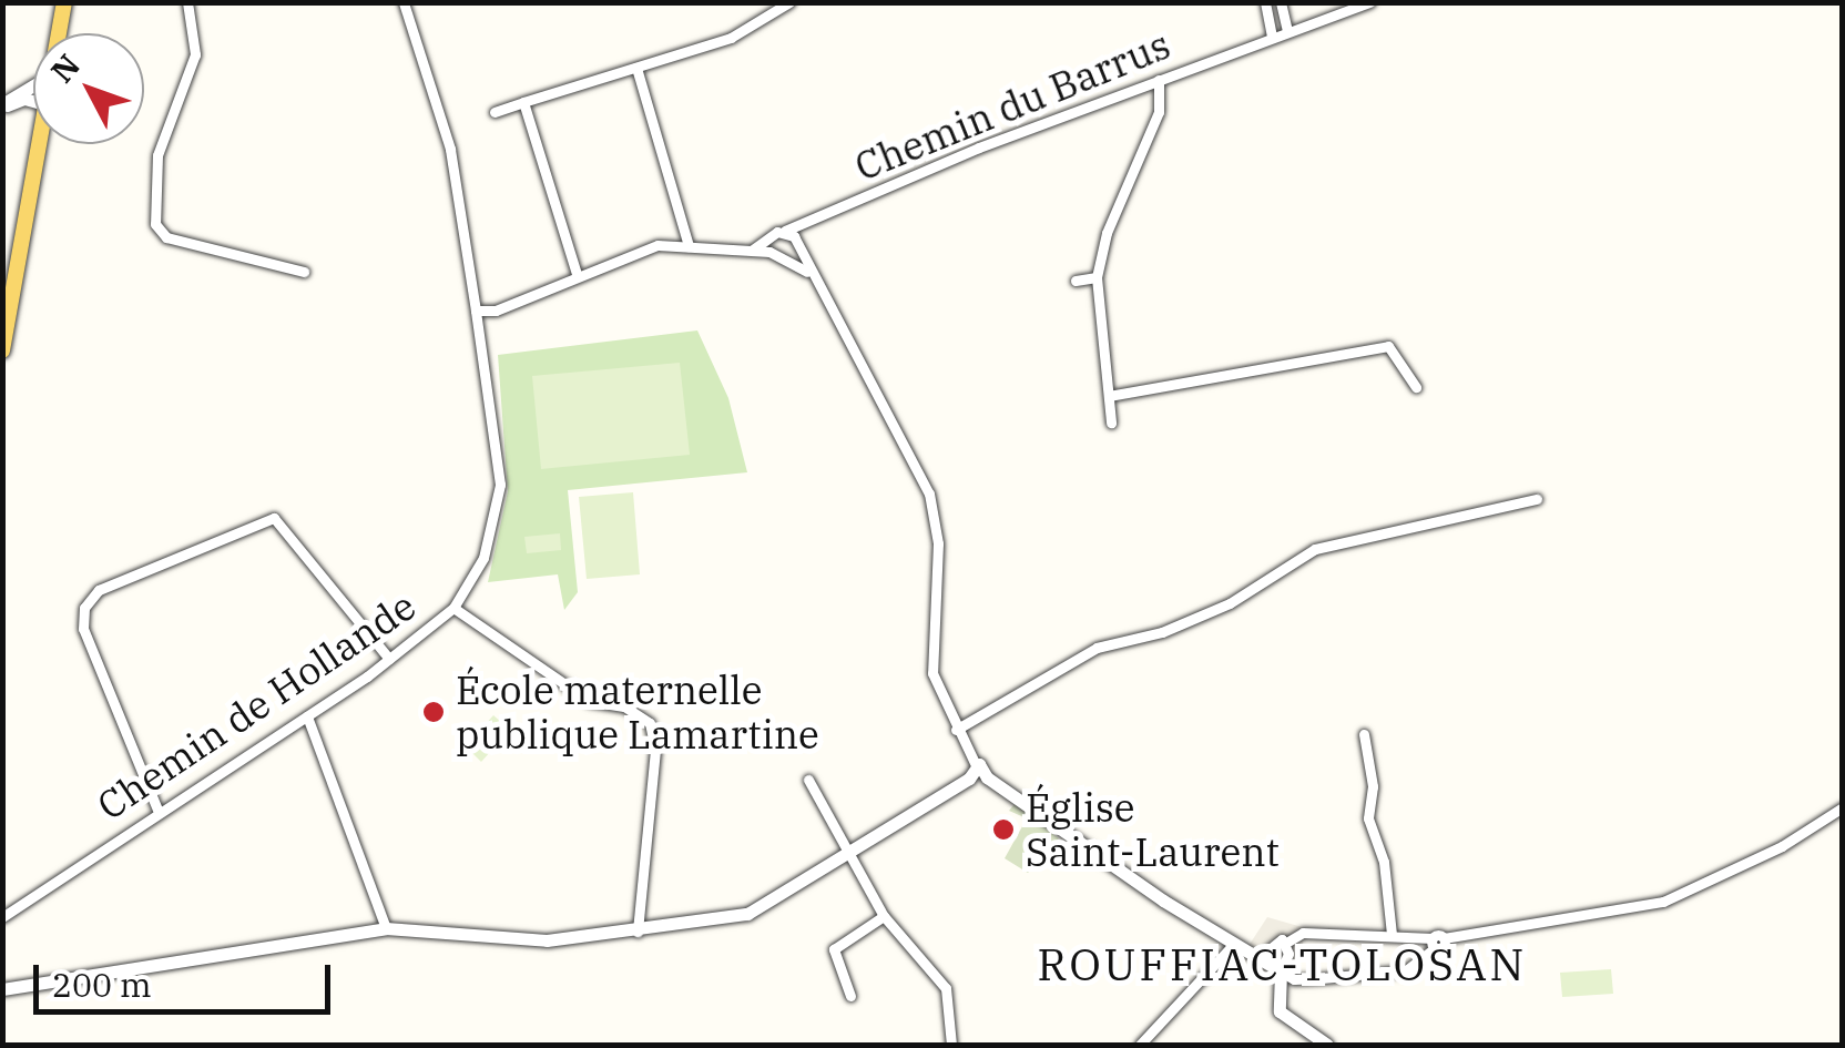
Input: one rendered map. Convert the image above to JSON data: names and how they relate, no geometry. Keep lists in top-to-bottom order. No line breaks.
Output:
{"streets":{"street":["Chemin du Barrus","Chemin de Hollande"]},"districts":["ROUFFIAC-TOLOSAN"],"places":["École maternelle publique Lamartine","Église Saint-Laurent"],"scale_bar":"200 m","north":"top left"}
